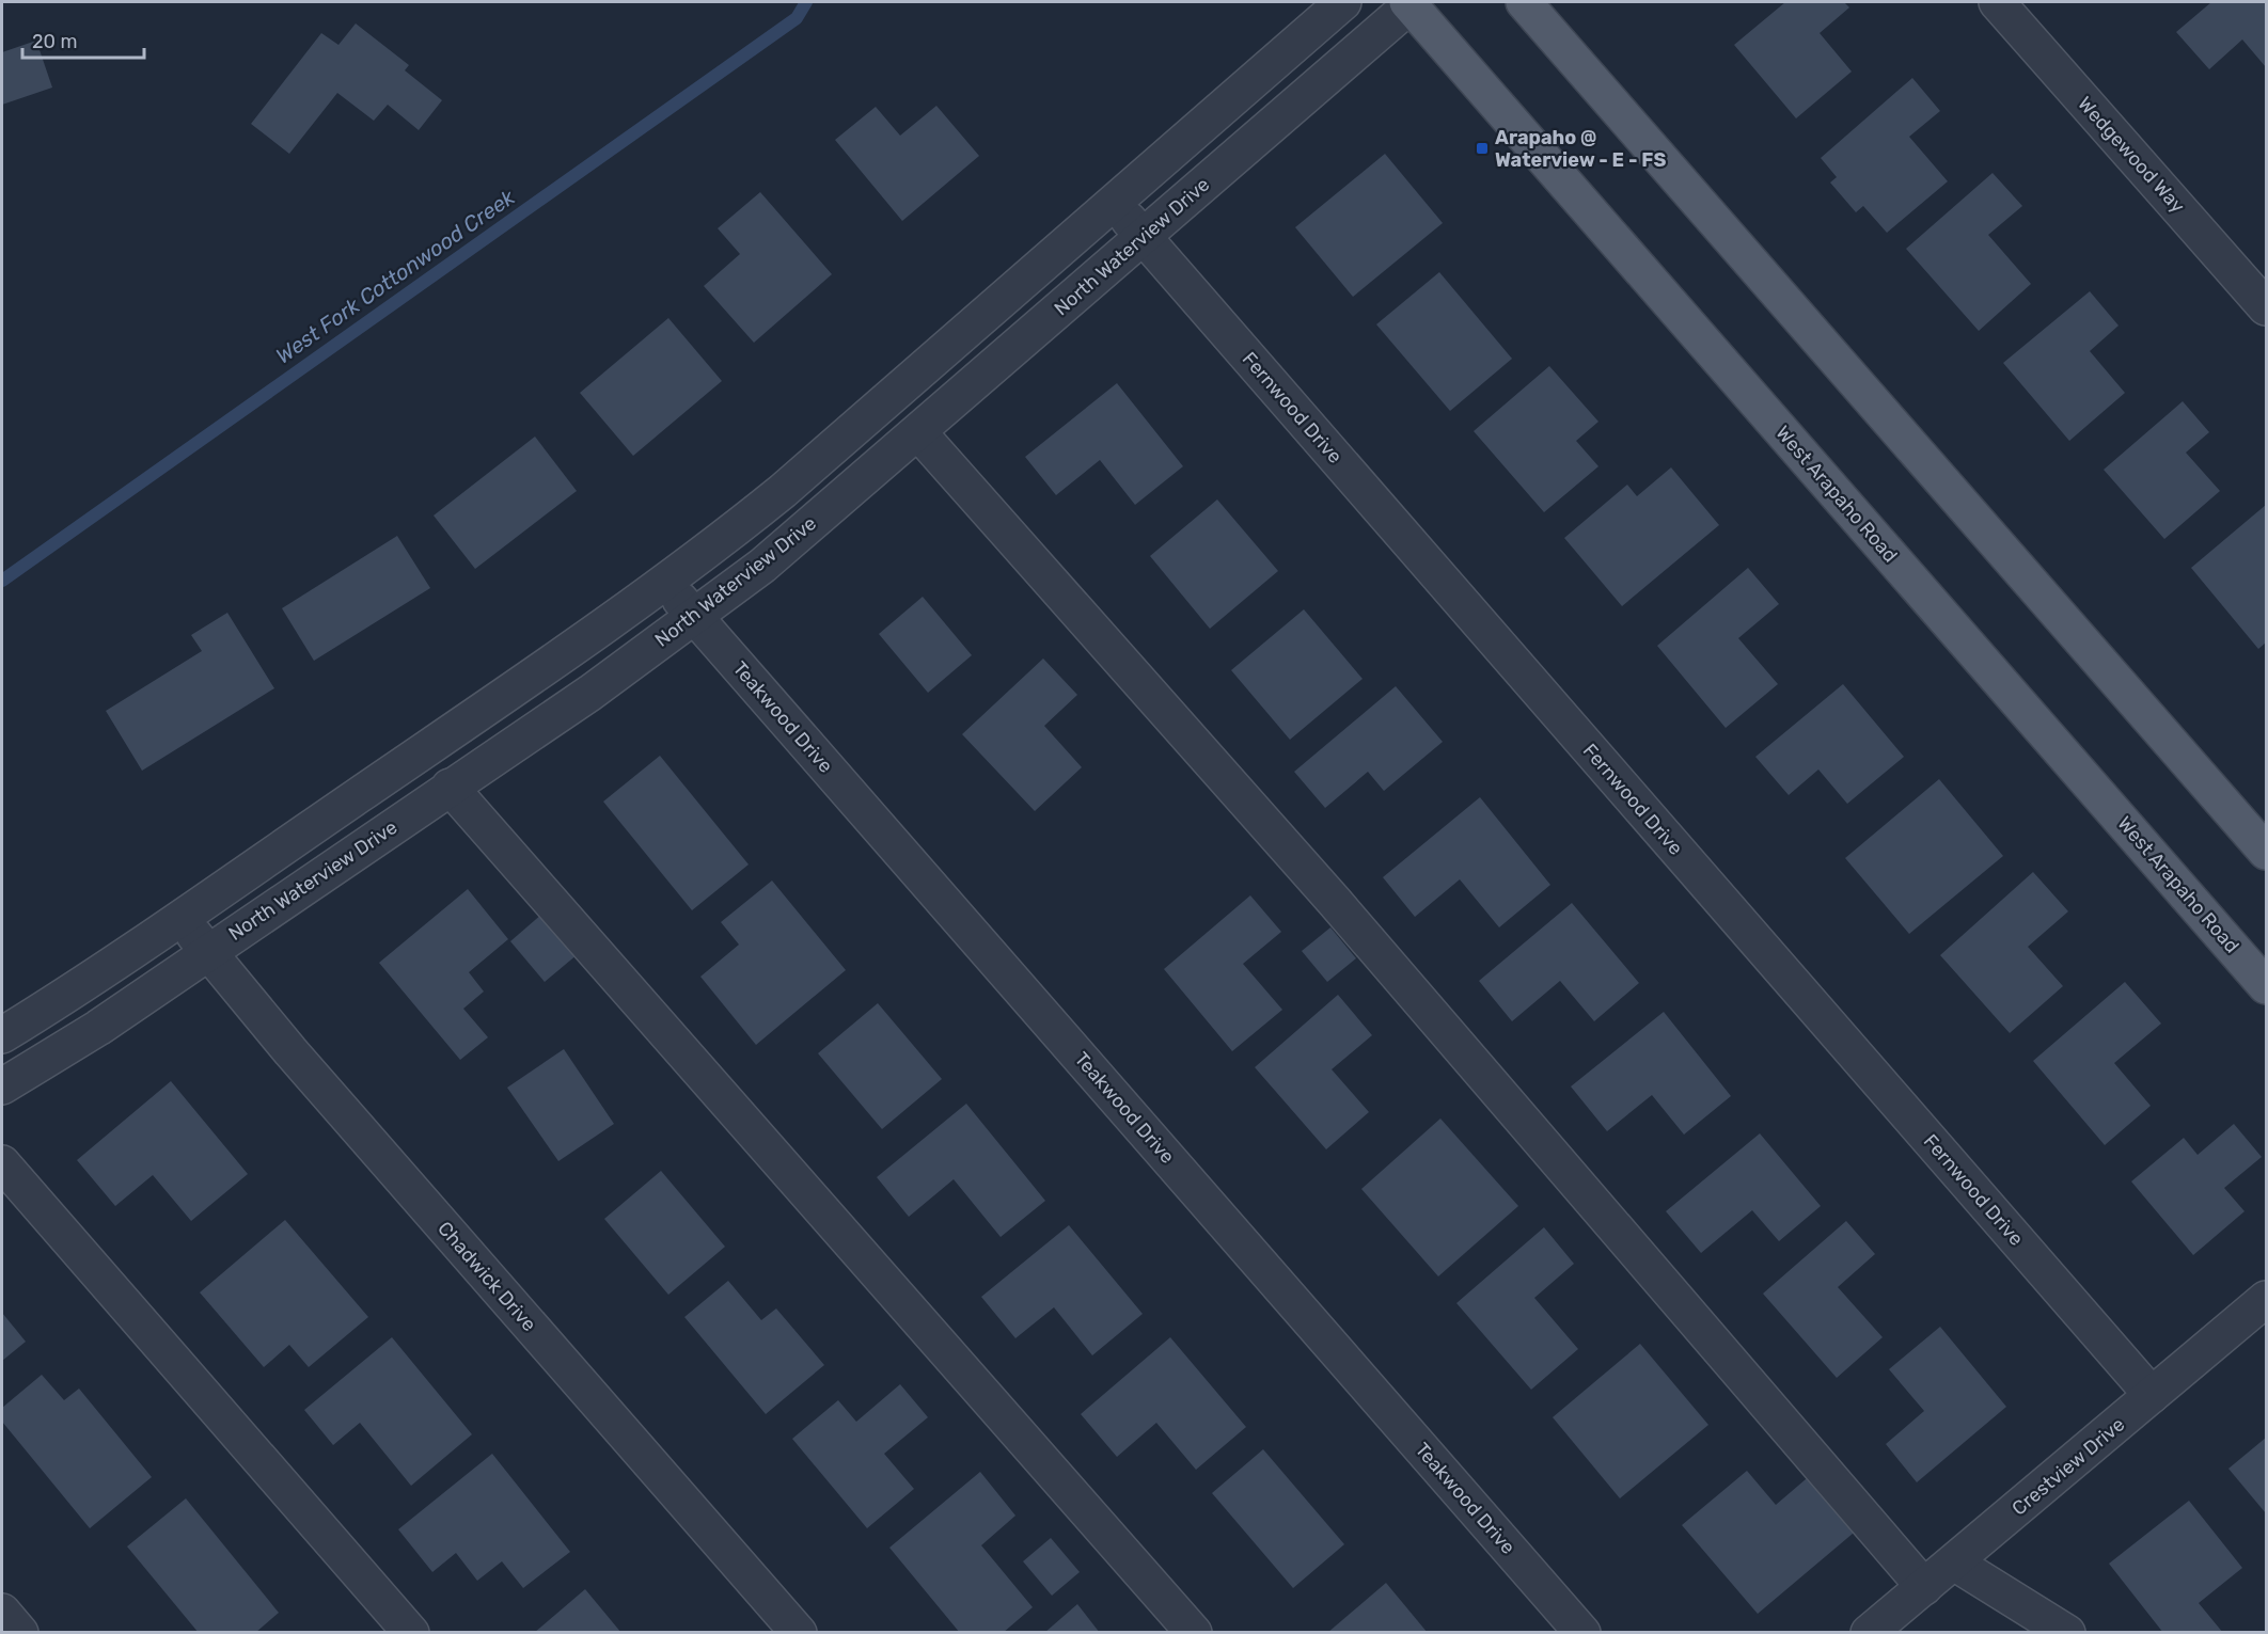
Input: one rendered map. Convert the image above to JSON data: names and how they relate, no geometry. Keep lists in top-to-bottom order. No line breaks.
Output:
{"streets":{"main road":["West Arapaho Road"],"street":["Wedgewood Way","North Waterview Drive","Fernwood Drive","Teakwood Drive","Chadwick Drive","Crestview Drive"]},"crossings":[["North Waterview Drive","Fernwood Drive"],["North Waterview Drive","West Arapaho Road"],["North Waterview Drive","Teakwood Drive"],["North Waterview Drive","Chadwick Drive"],["Fernwood Drive","Crestview Drive"]],"water":["West Fork Cottonwood Creek"],"places":{"transit":["Arapaho @ Waterview - E - FS"]},"scale_bar":"20 m"}
